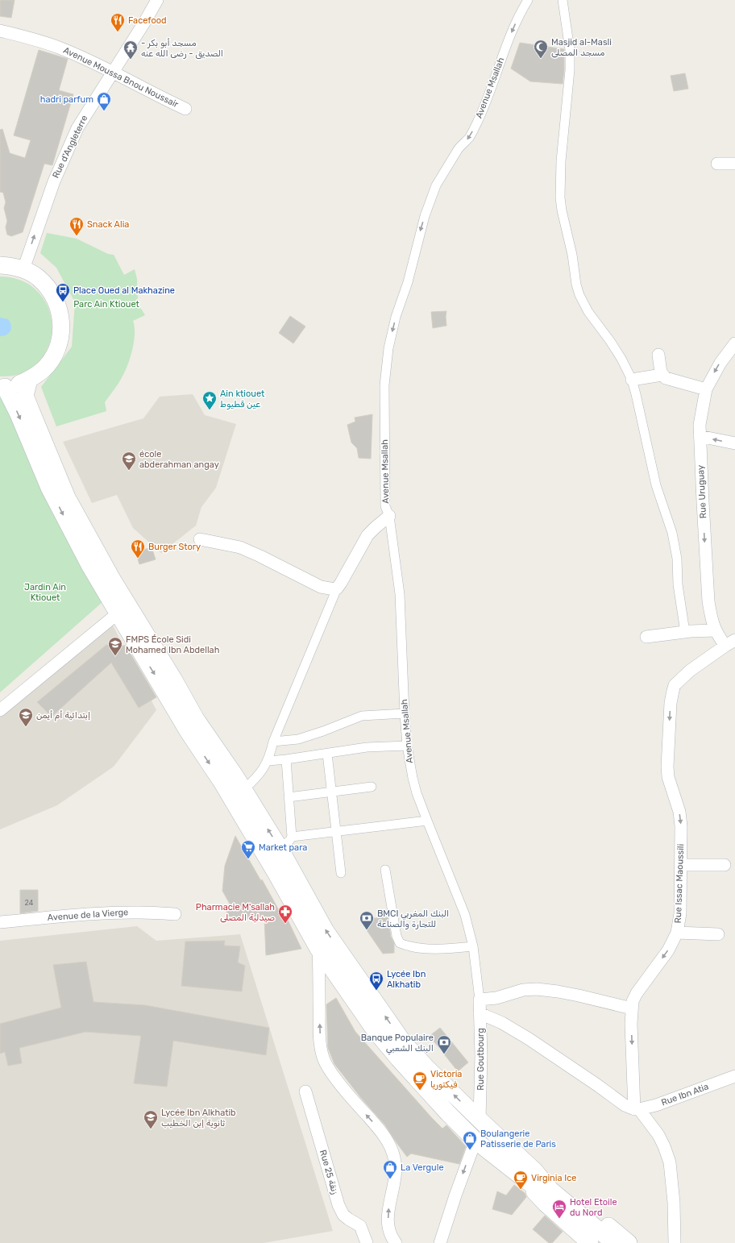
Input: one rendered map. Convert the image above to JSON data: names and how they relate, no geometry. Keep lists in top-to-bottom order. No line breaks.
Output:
{"streets":{"street":["Avenue Moussa Bnou Noussair","Avenue Msallah","Rue d'Angleterre","Rue Uruguay","Rue Issac Maoussili","Avenue de la Vierge","Rue Goutbourg","Rue Ibn Atia","Rue 25 زنقة"]},"crossings":[["Avenue Moussa Bnou Noussair","Rue d'Angleterre"],["Avenue Msallah","Rue Goutbourg"],["Rue Uruguay","Rue Issac Maoussili"],["Rue Issac Maoussili","Rue Ibn Atia"]],"one_way":["Avenue Msallah","Rue d'Angleterre","Rue Issac Maoussili"],"parks":["Parc Ain Ktiouet","Jardin Ain Ktiouet"],"places":{"restaurant":["Facefood","Snack Alia","Burger Story"],"mosque":["Masjid al-Masli مسجد المصلى"],"temple":["- مسجد أبو بكر الصديق - رضى الله عنه"],"shop":["hadri parfum","Boulangerie Patisserie de Paris","La Vergule"],"bus stop":["Place Oued al Makhazine","Lycée Ibn Alkhatib"],"place":["Ain ktiouet عين قطيوط"],"school or university":["école abderahman angay","FMPS École Sidi Mohamed Ibn Abdellah","إبتدائية أم أيمن","Lycée Ibn Alkhatib ثانوية إبن الخطيب"],"supermarket":["Market para"],"pharmacy":["Pharmacie M'sallah صيدلية المصلى"],"bank":["BMCI البنك المغربي للتجارة والصناعة","Banque Populaire البنك الشعبي"],"cafe":["Victoria فيكتوريا","Virginia Ice"],"hotel":["Hotel Etoile du Nord"]},"house_numbers":["24"]}
